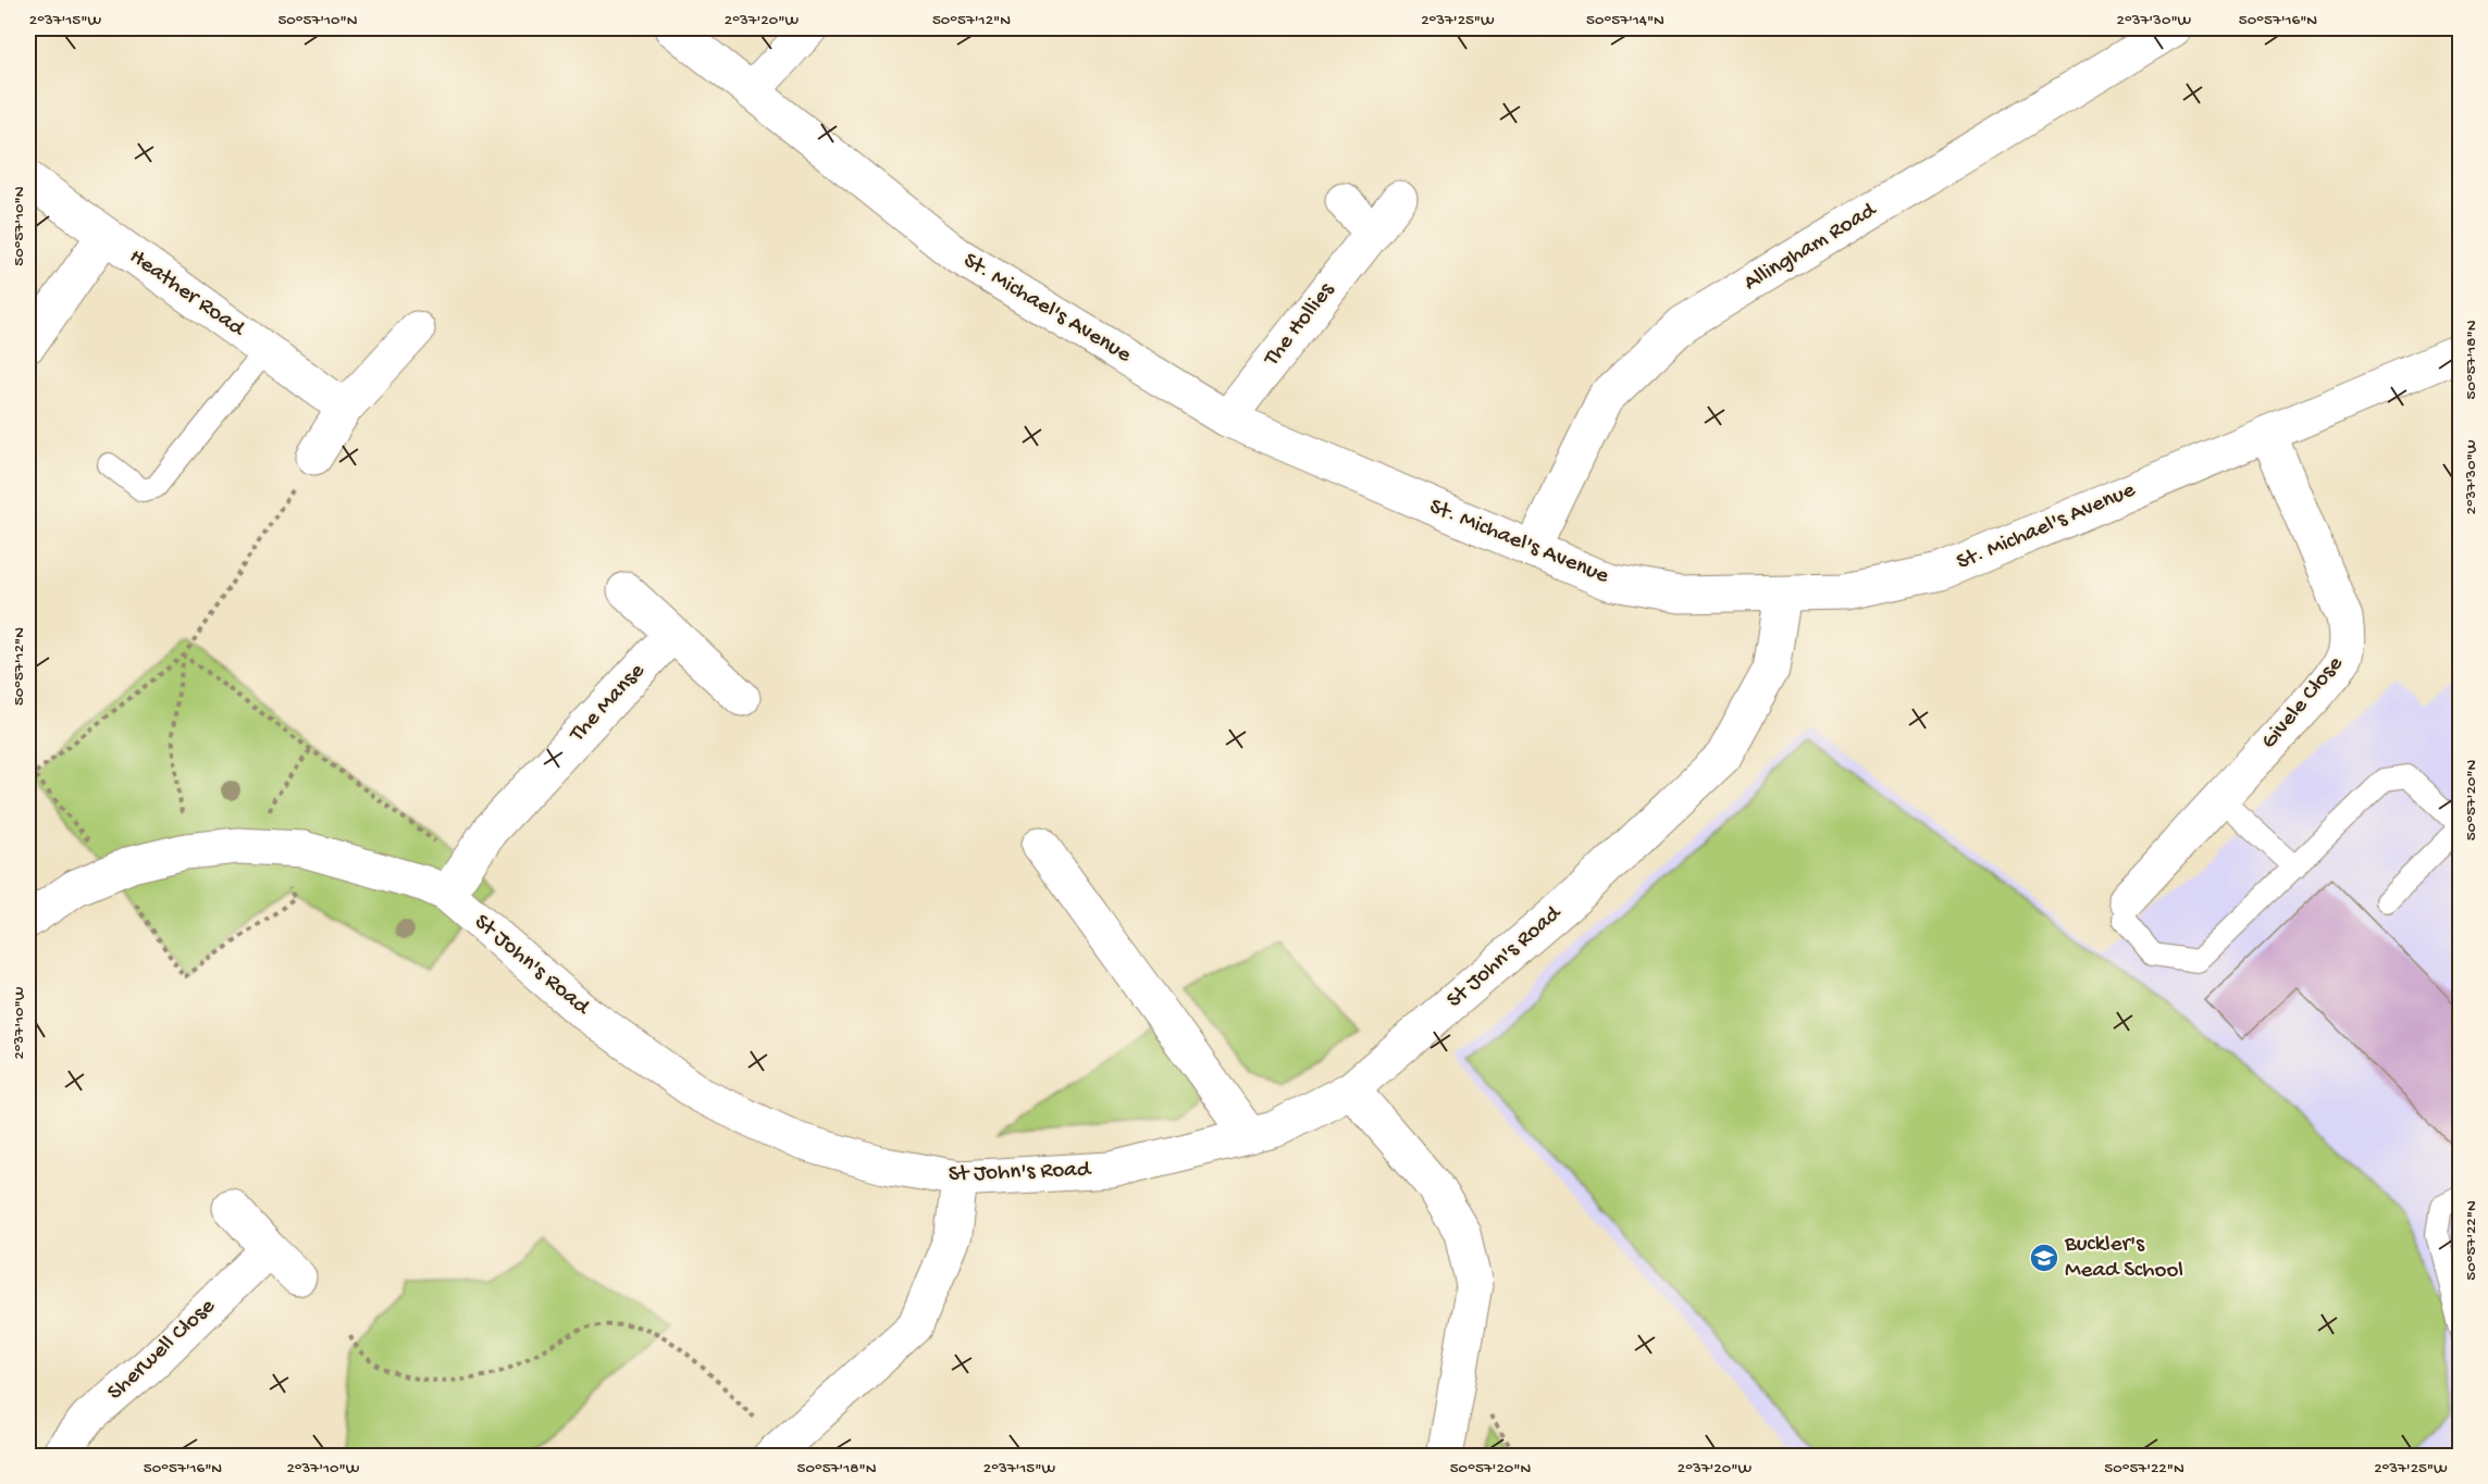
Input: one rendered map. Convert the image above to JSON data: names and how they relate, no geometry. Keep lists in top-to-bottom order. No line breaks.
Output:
{"streets":{"street":["Allingham Road","Heather Road","St. Michael's Avenue","The Hollies","The Manse","Givele Close","St John's Road","Sherwell Close"]},"crossings":[["Allingham Road","St. Michael's Avenue"],["St. Michael's Avenue","The Hollies"],["St. Michael's Avenue","Givele Close"],["St. Michael's Avenue","St John's Road"],["The Manse","St John's Road"]],"places":{"school or university":["Buckler's Mead School"]},"coordinates":["2°37'15\"W","50°57'10\"N","2°37'20\"W","50°57'12\"N","2°37'25\"W","50°57'14\"N","2°37'30\"W","50°57'16\"N","50°57'18\"N","50°57'20\"N","2°37'10\"W","50°57'22\"N"]}
